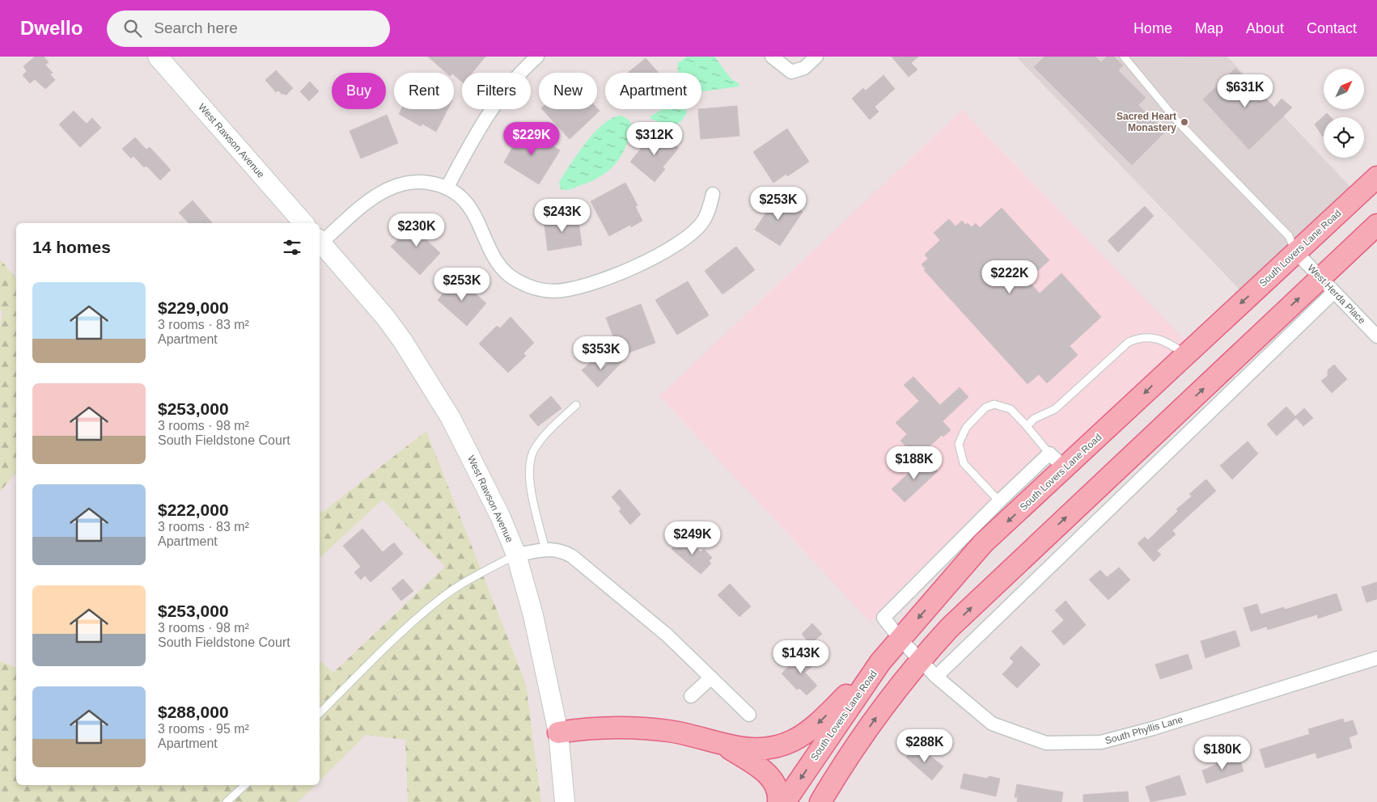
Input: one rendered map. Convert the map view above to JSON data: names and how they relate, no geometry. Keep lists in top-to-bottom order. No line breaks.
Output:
{"streets":{"main road":["South Lovers Lane Road"],"street":["West Rawson Avenue","West Herda Place","South Phyllis Lane"]},"crossings":[["South Lovers Lane Road","West Herda Place"],["South Lovers Lane Road","South Phyllis Lane"]],"places":["Sacred Heart Monastery"],"north":"top right","page":{"header":"Dwello","search":"Search here","nav":["Home","Map","About","Contact"],"chip":["Buy","Rent","Filters","New","Apartment"],"price":["$631K","$229K","$312K","$253K","$243K","$230K","$222K","$253K","$353K","$188K","$249K","$143K","$288K","$180K"],"heading":"14 homes","list":[{"name":"$229,000","note":"3 rooms · 83 m² · Apartment"},{"name":"$253,000","note":"3 rooms · 98 m² · South Fieldstone Court"},{"name":"$222,000","note":"3 rooms · 83 m² · Apartment"},{"name":"$253,000","note":"3 rooms · 98 m² · South Fieldstone Court"},{"name":"$288,000","note":"3 rooms · 95 m² · Apartment"}]}}
